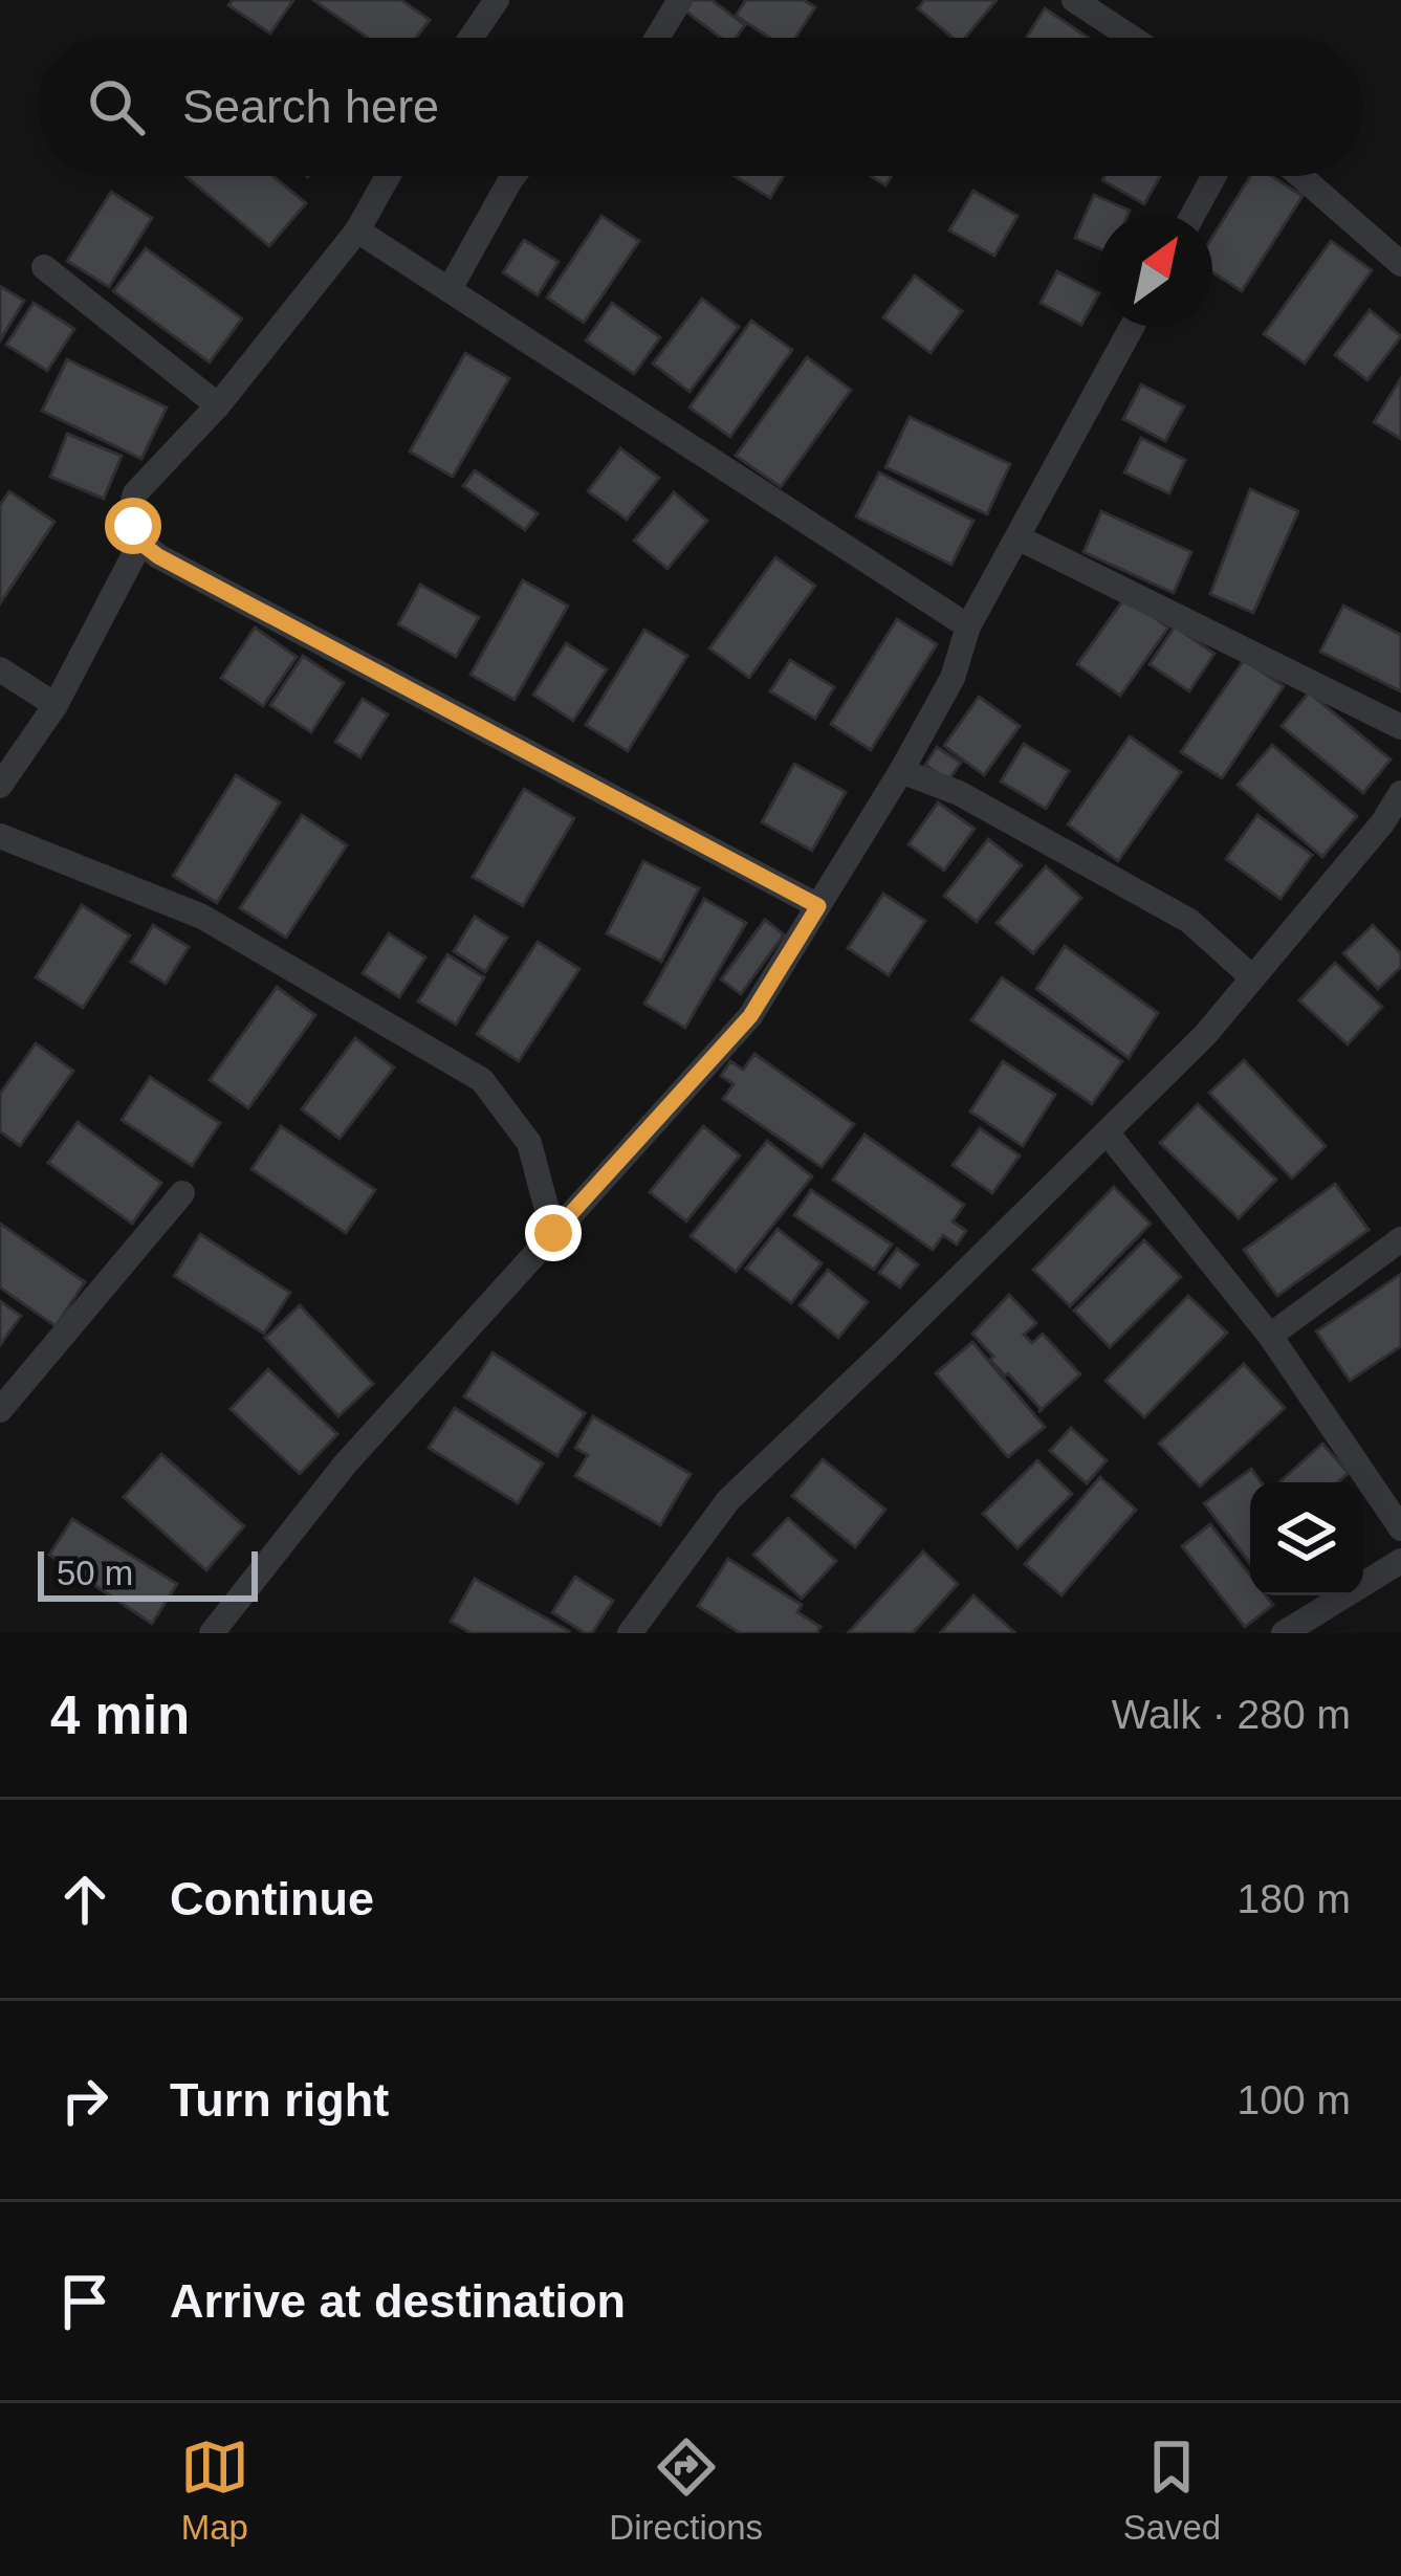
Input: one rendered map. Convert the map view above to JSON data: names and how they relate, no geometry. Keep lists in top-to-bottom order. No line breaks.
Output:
{"scale_bar":"50 m","north":"top right","page":{"search":"Search here","scale":"50 m","heading":["4 min","Walk · 280 m"],"list":[["Continue","180 m"],["Turn right","100 m"],"Arrive at destination"],"nav":["Map","Directions","Saved"]}}
